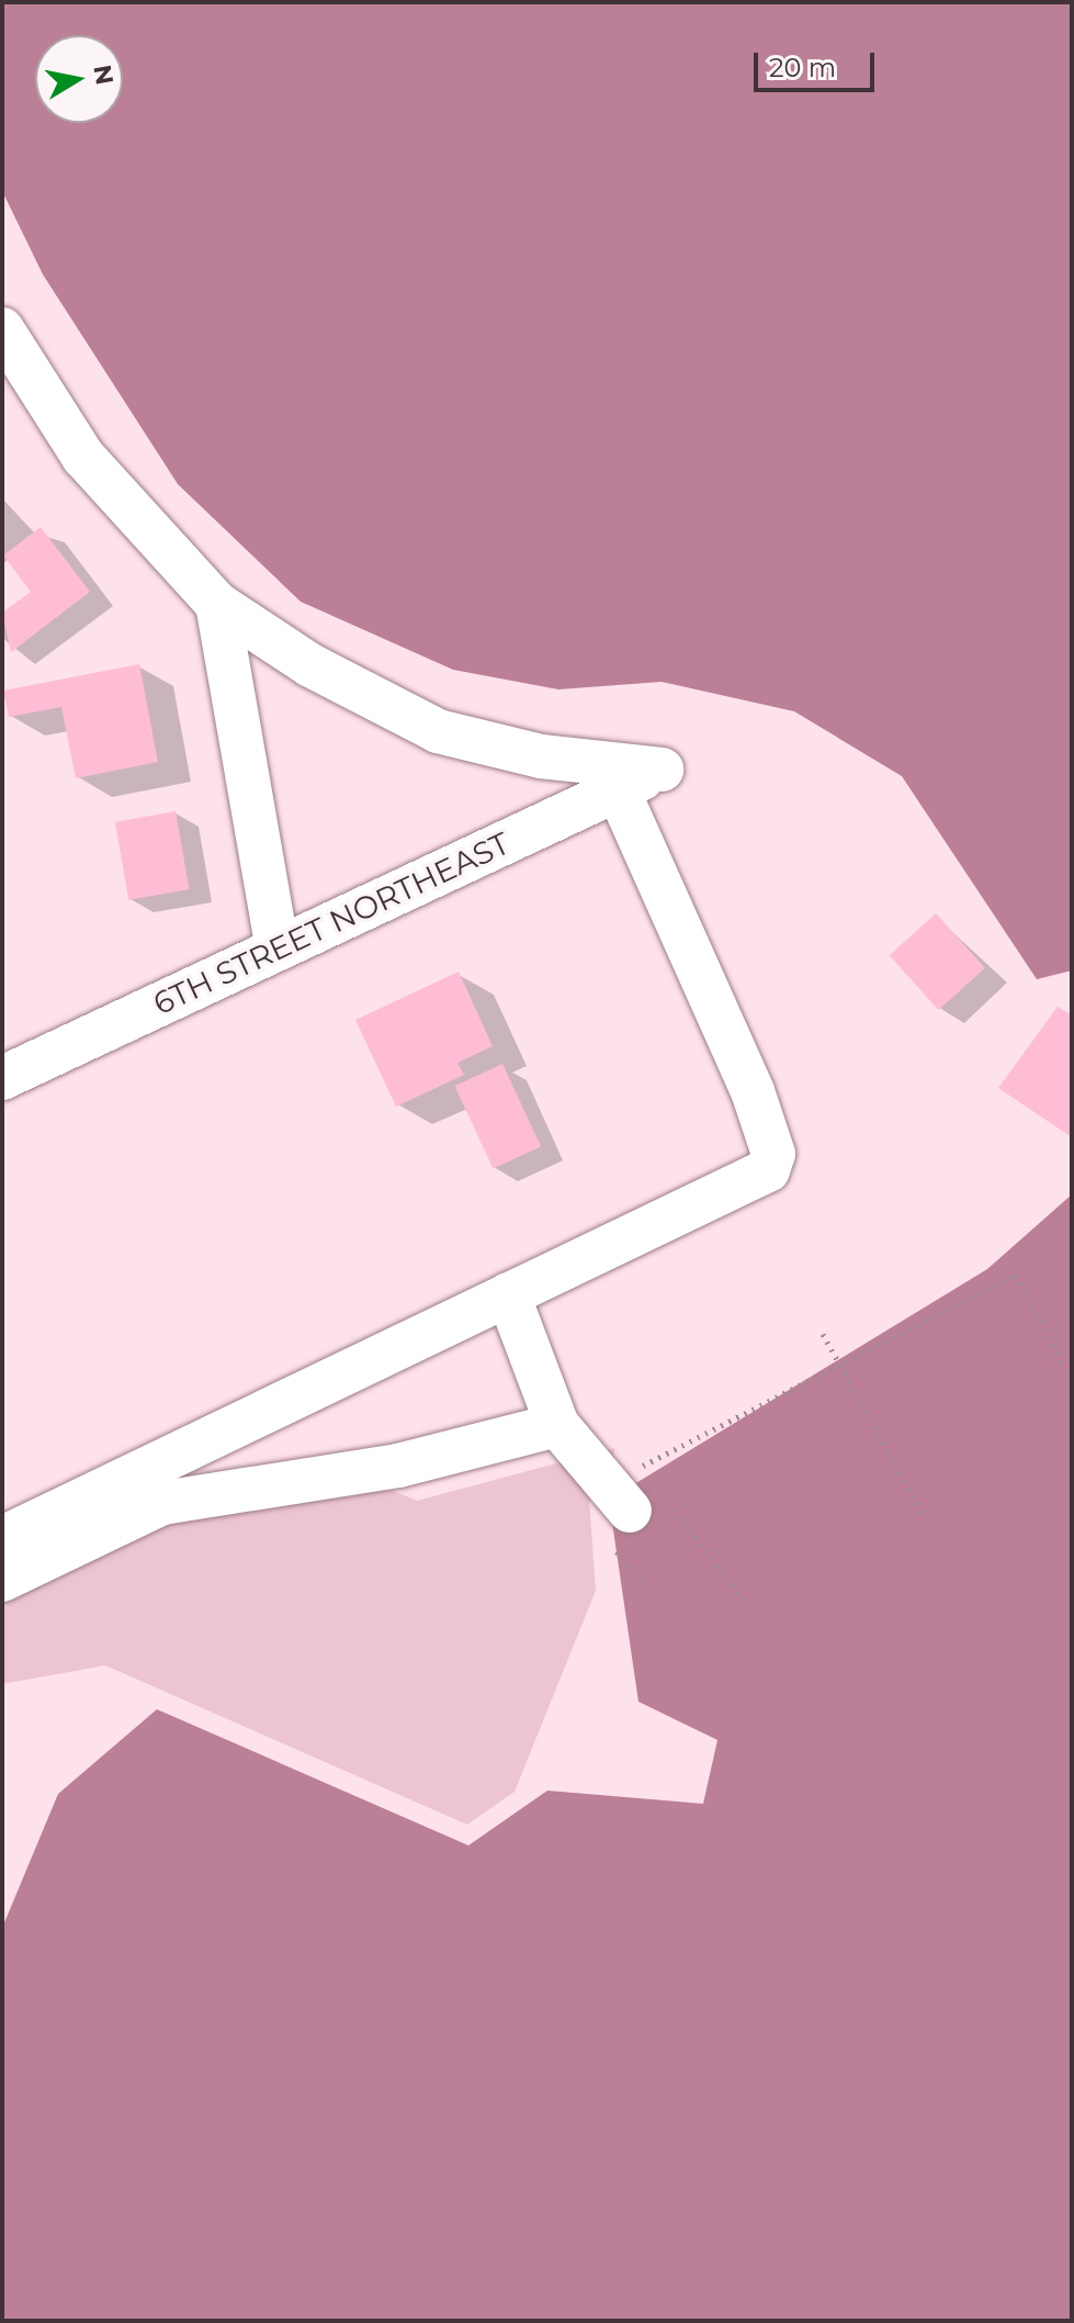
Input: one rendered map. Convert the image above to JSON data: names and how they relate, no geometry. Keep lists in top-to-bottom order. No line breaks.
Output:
{"streets":{"street":["6TH STREET NORTHEAST"]},"scale_bar":"20 m","north":"right"}
